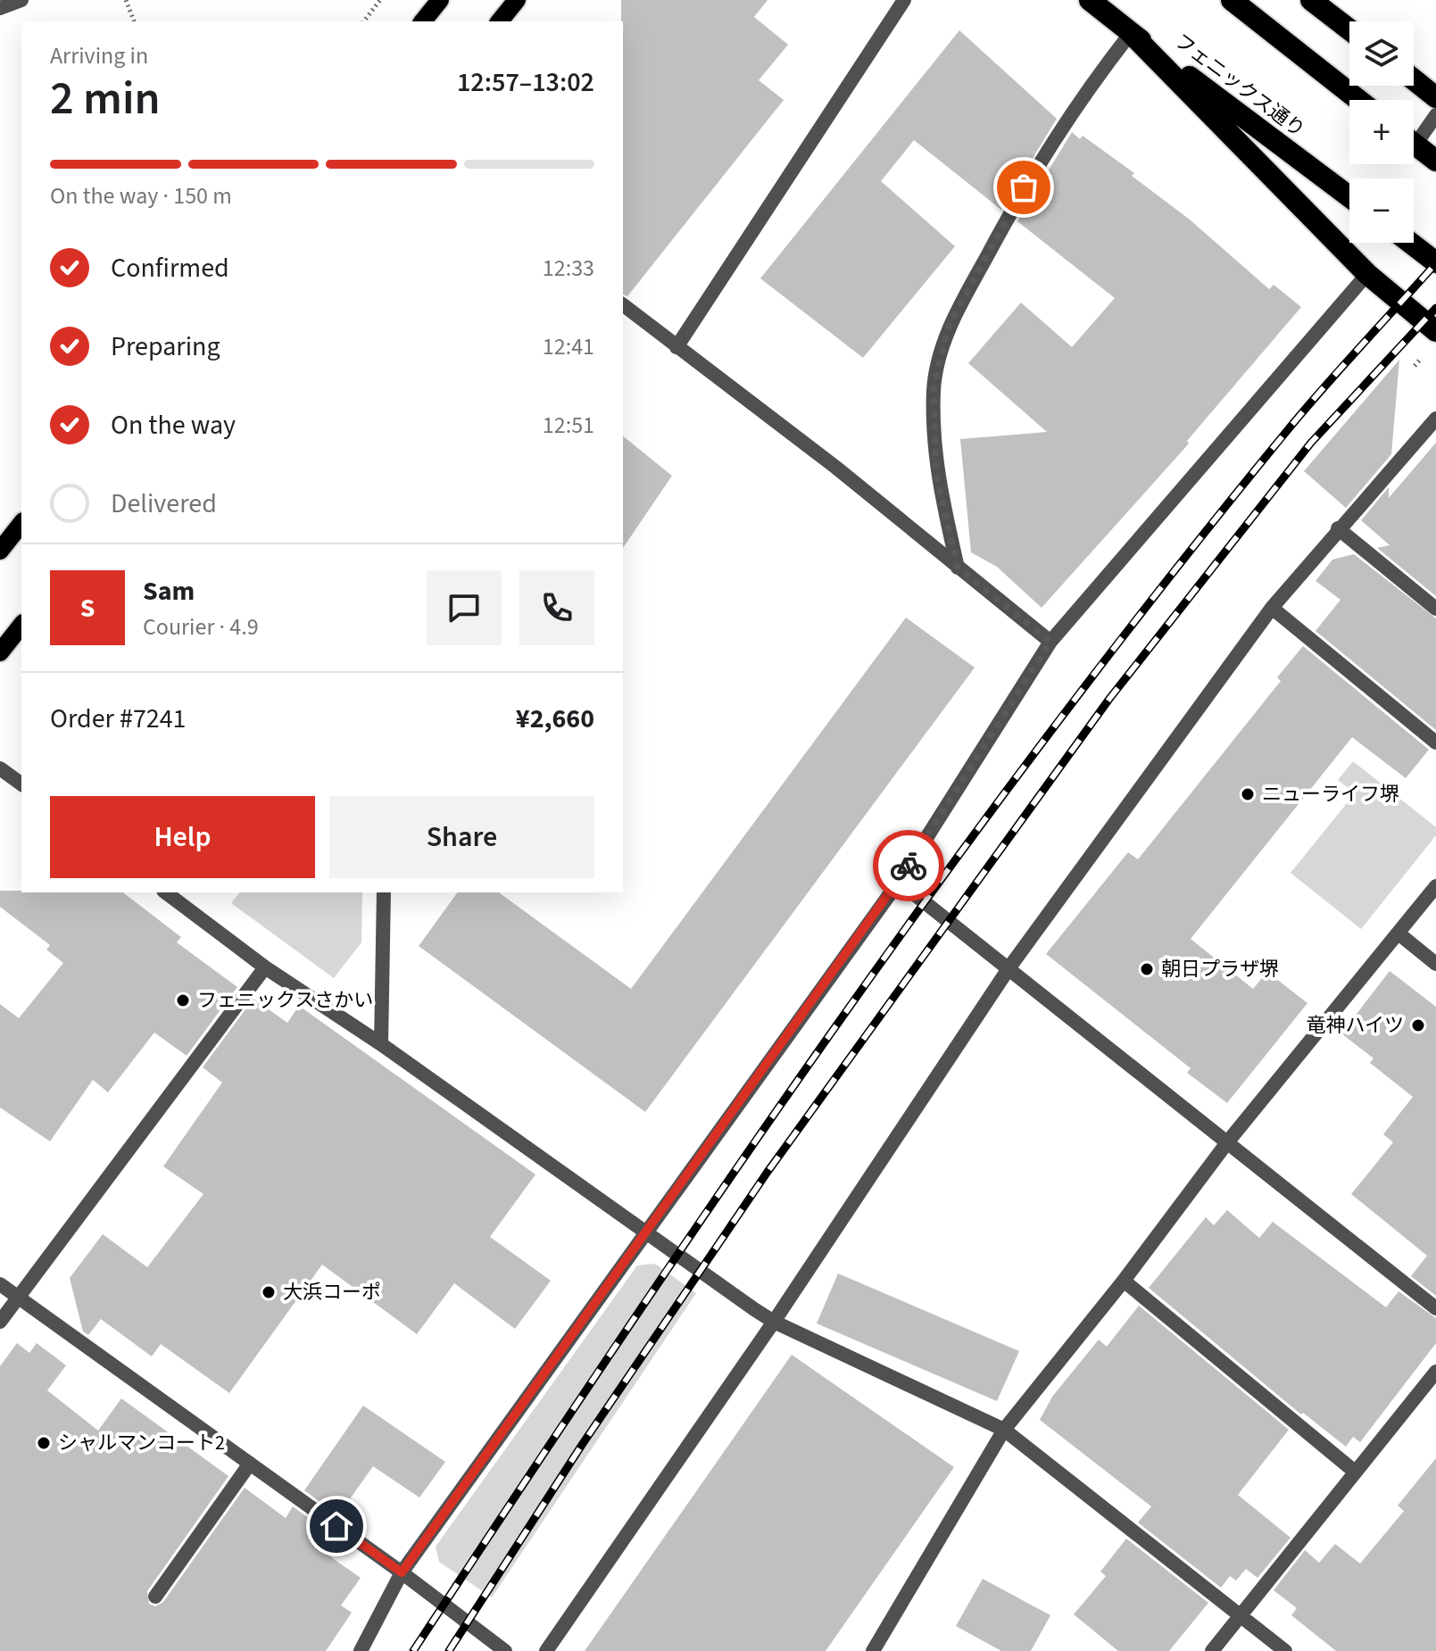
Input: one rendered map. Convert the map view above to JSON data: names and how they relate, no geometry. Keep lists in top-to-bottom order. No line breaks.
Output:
{"streets":{"highway":["フェニックス通り"]},"places":["ニューライフ堺","朝日プラザ堺","フェニックスさかい","竜神ハイツ","大浜コーポ","シャルマンコート2"],"page":{"map_buttons":["+","−"],"heading":["2 min","Arriving in","12:57–13:02"],"panel":["Sam","Courier · 4.9","Order #7241","¥2,660"],"bar":"On the way · 150 m","list":[["Confirmed","12:33"],["Preparing","12:41"],["On the way","12:51"],"Delivered"],"round":"S","buttons":["Help","Share"]}}
